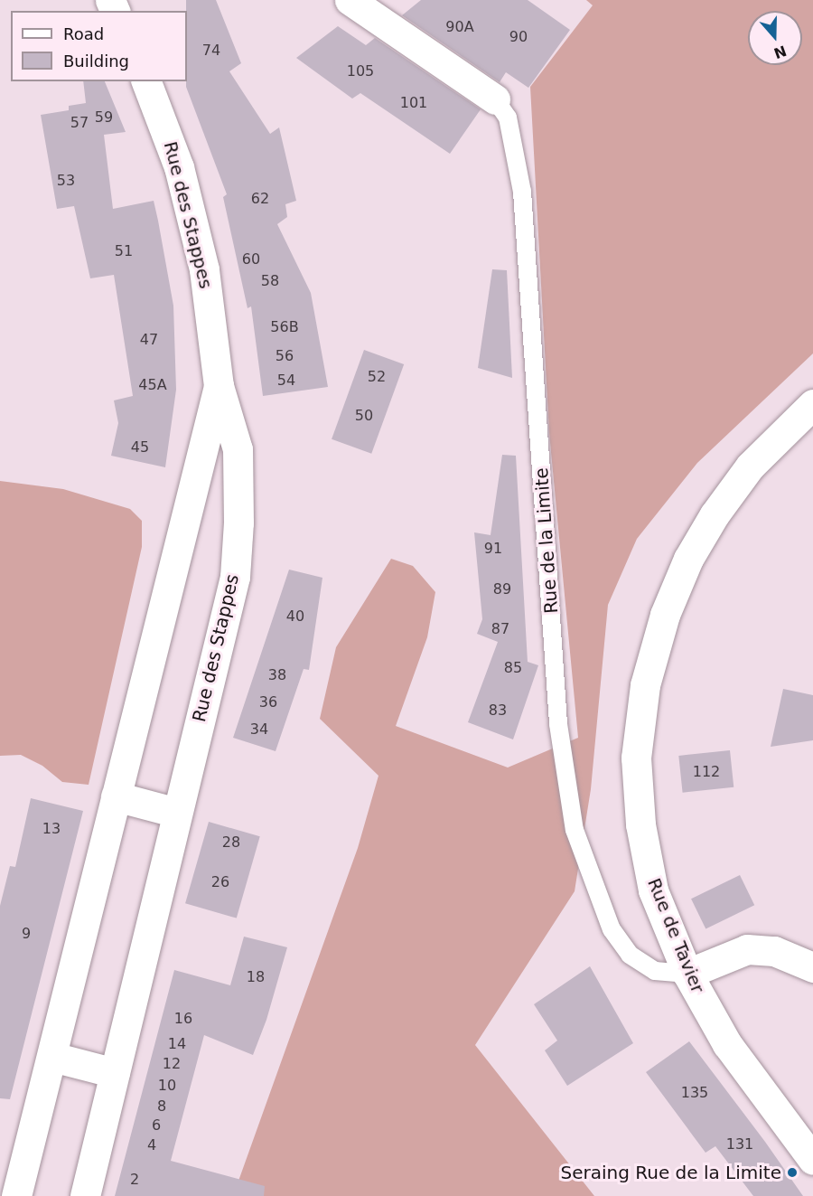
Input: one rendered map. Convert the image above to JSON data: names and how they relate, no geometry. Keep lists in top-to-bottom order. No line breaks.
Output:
{"streets":{"street":["Rue des Stappes","Rue de la Limite","Rue de Tavier"]},"crossings":[["Rue de la Limite","Rue de Tavier"]],"places":["Seraing Rue de la Limite"],"house_numbers":["90A","90","74","105","101","59","57","53","62","51","60","58","56B","47","56","52","54","45A","50","45","91","89","40","87","85","38","36","83","34","112","13","28","26","9","18","16","14","12","10","135","8","6","131","4","2"],"legend":["Road","Building"],"north":"bottom"}
